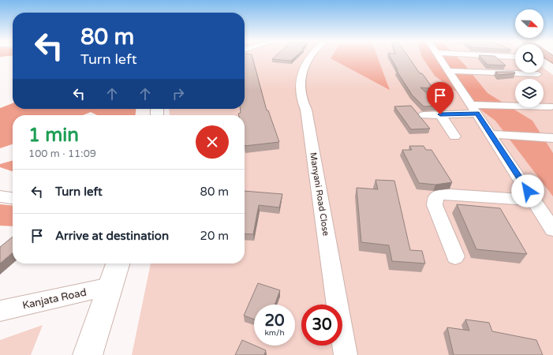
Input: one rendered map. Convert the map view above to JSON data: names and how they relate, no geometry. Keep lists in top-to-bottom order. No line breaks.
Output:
{"streets":{"street":["Manyani Road Close","Kanjata Road"]},"north":"right","page":{"turn":["80 m","Turn left"],"heading":["1 min","100 m · 11:09"],"list":[{"name":"Turn left","value":"80 m"},{"name":"Arrive at destination","value":"20 m"}],"speed":"20 km/h","limit":"30"}}
